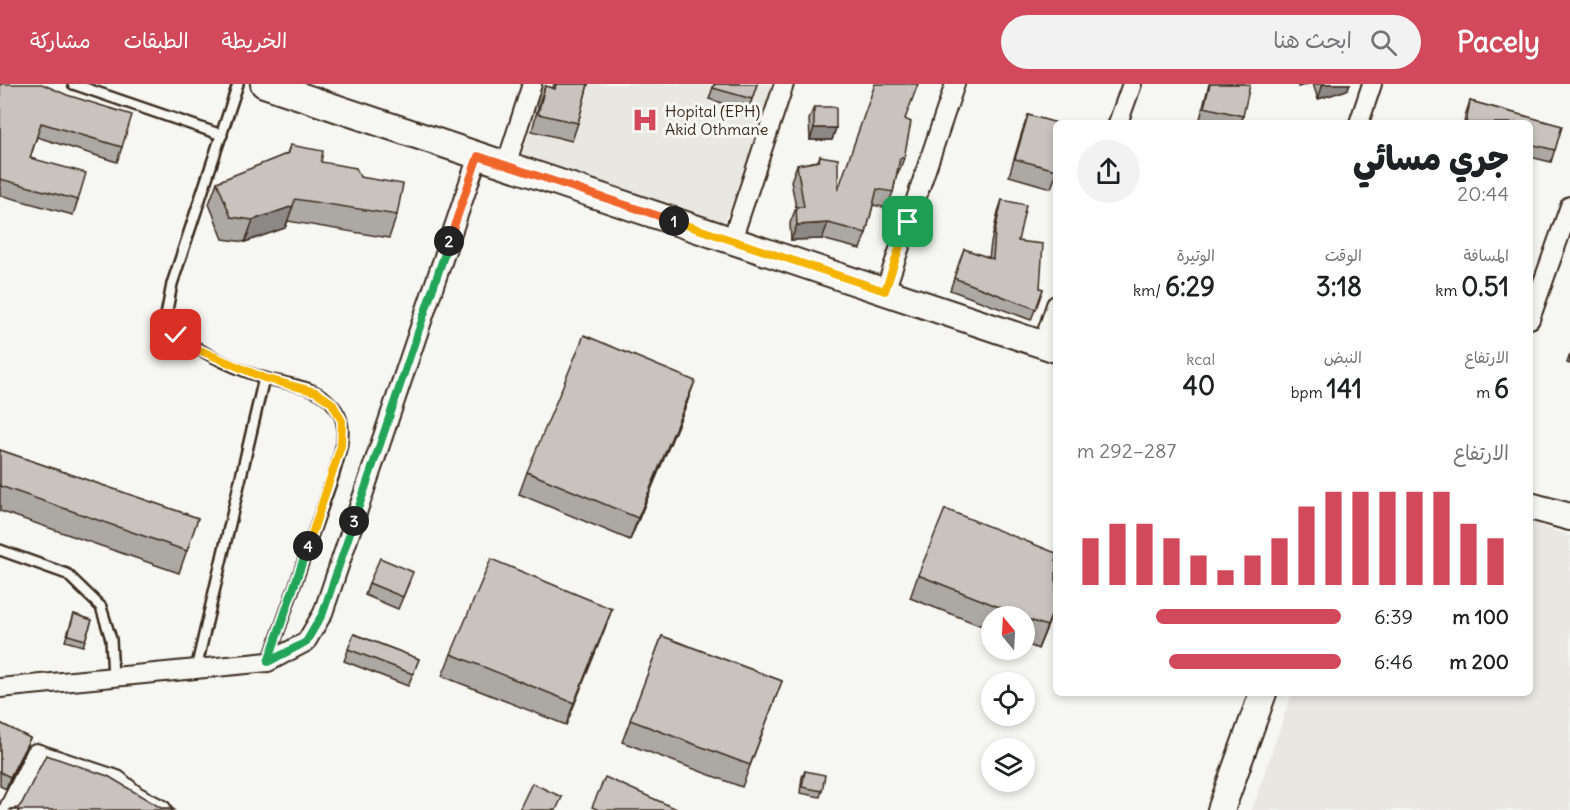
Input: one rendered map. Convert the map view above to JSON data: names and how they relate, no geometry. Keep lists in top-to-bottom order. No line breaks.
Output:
{"places":{"hospital":["Hopital (EPH) Akid Othmane"]},"north":"top","page":{"header":"Pacely","search":"ابحث هنا","nav":["الخريطة","الطبقات","مشاركة"],"heading":["جري مسائي","20:44"],"pins":["1","2","3","4"],"stats":[["المسافة","0.51 km"],["الوقت","3:18"],["الوتيرة","6:29 /km"],["الارتفاع","6 m"],["النبض","141 bpm"],["kcal","40"]],"chart":["الارتفاع","287–292 m"],"list":[{"name":"100 m","note":"6:39"},{"name":"200 m","note":"6:46"}]}}
